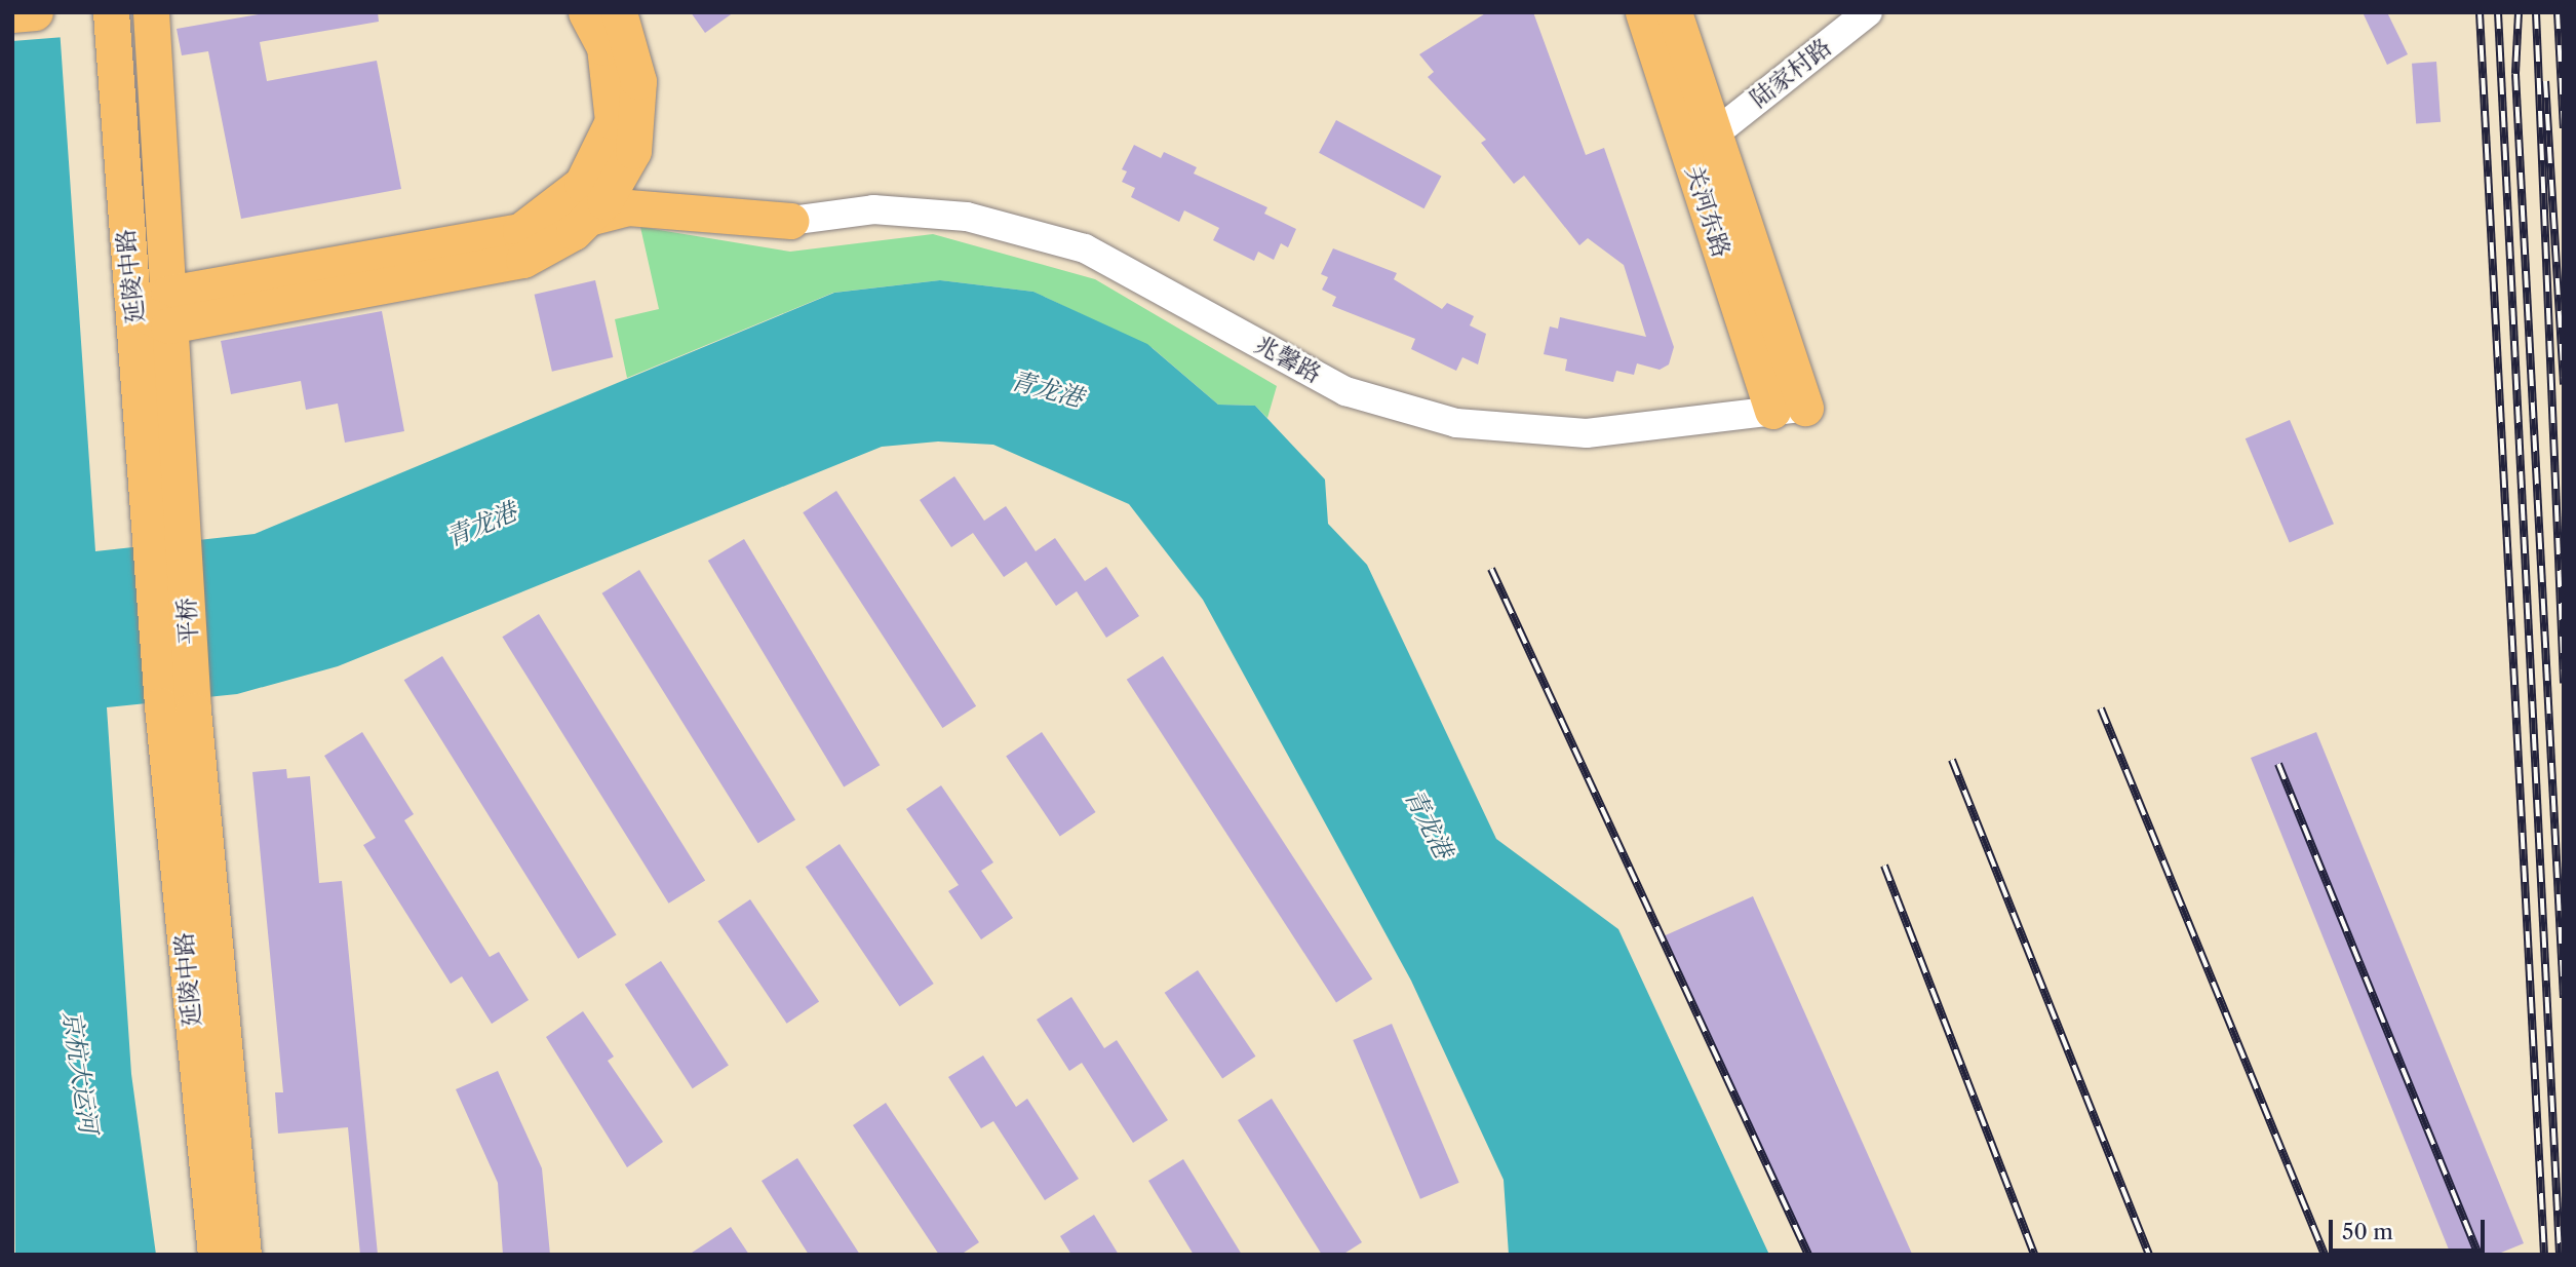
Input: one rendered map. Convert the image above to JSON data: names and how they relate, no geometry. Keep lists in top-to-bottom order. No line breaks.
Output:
{"streets":{"main road":["关河东路","延陵中路","平桥"],"street":["陆家村路","兆馨路"]},"crossings":[["陆家村路","关河东路"],["关河东路","兆馨路"],["延陵中路","平桥"]],"water":["青龙港","京杭大运河"],"scale_bar":"50 m"}
